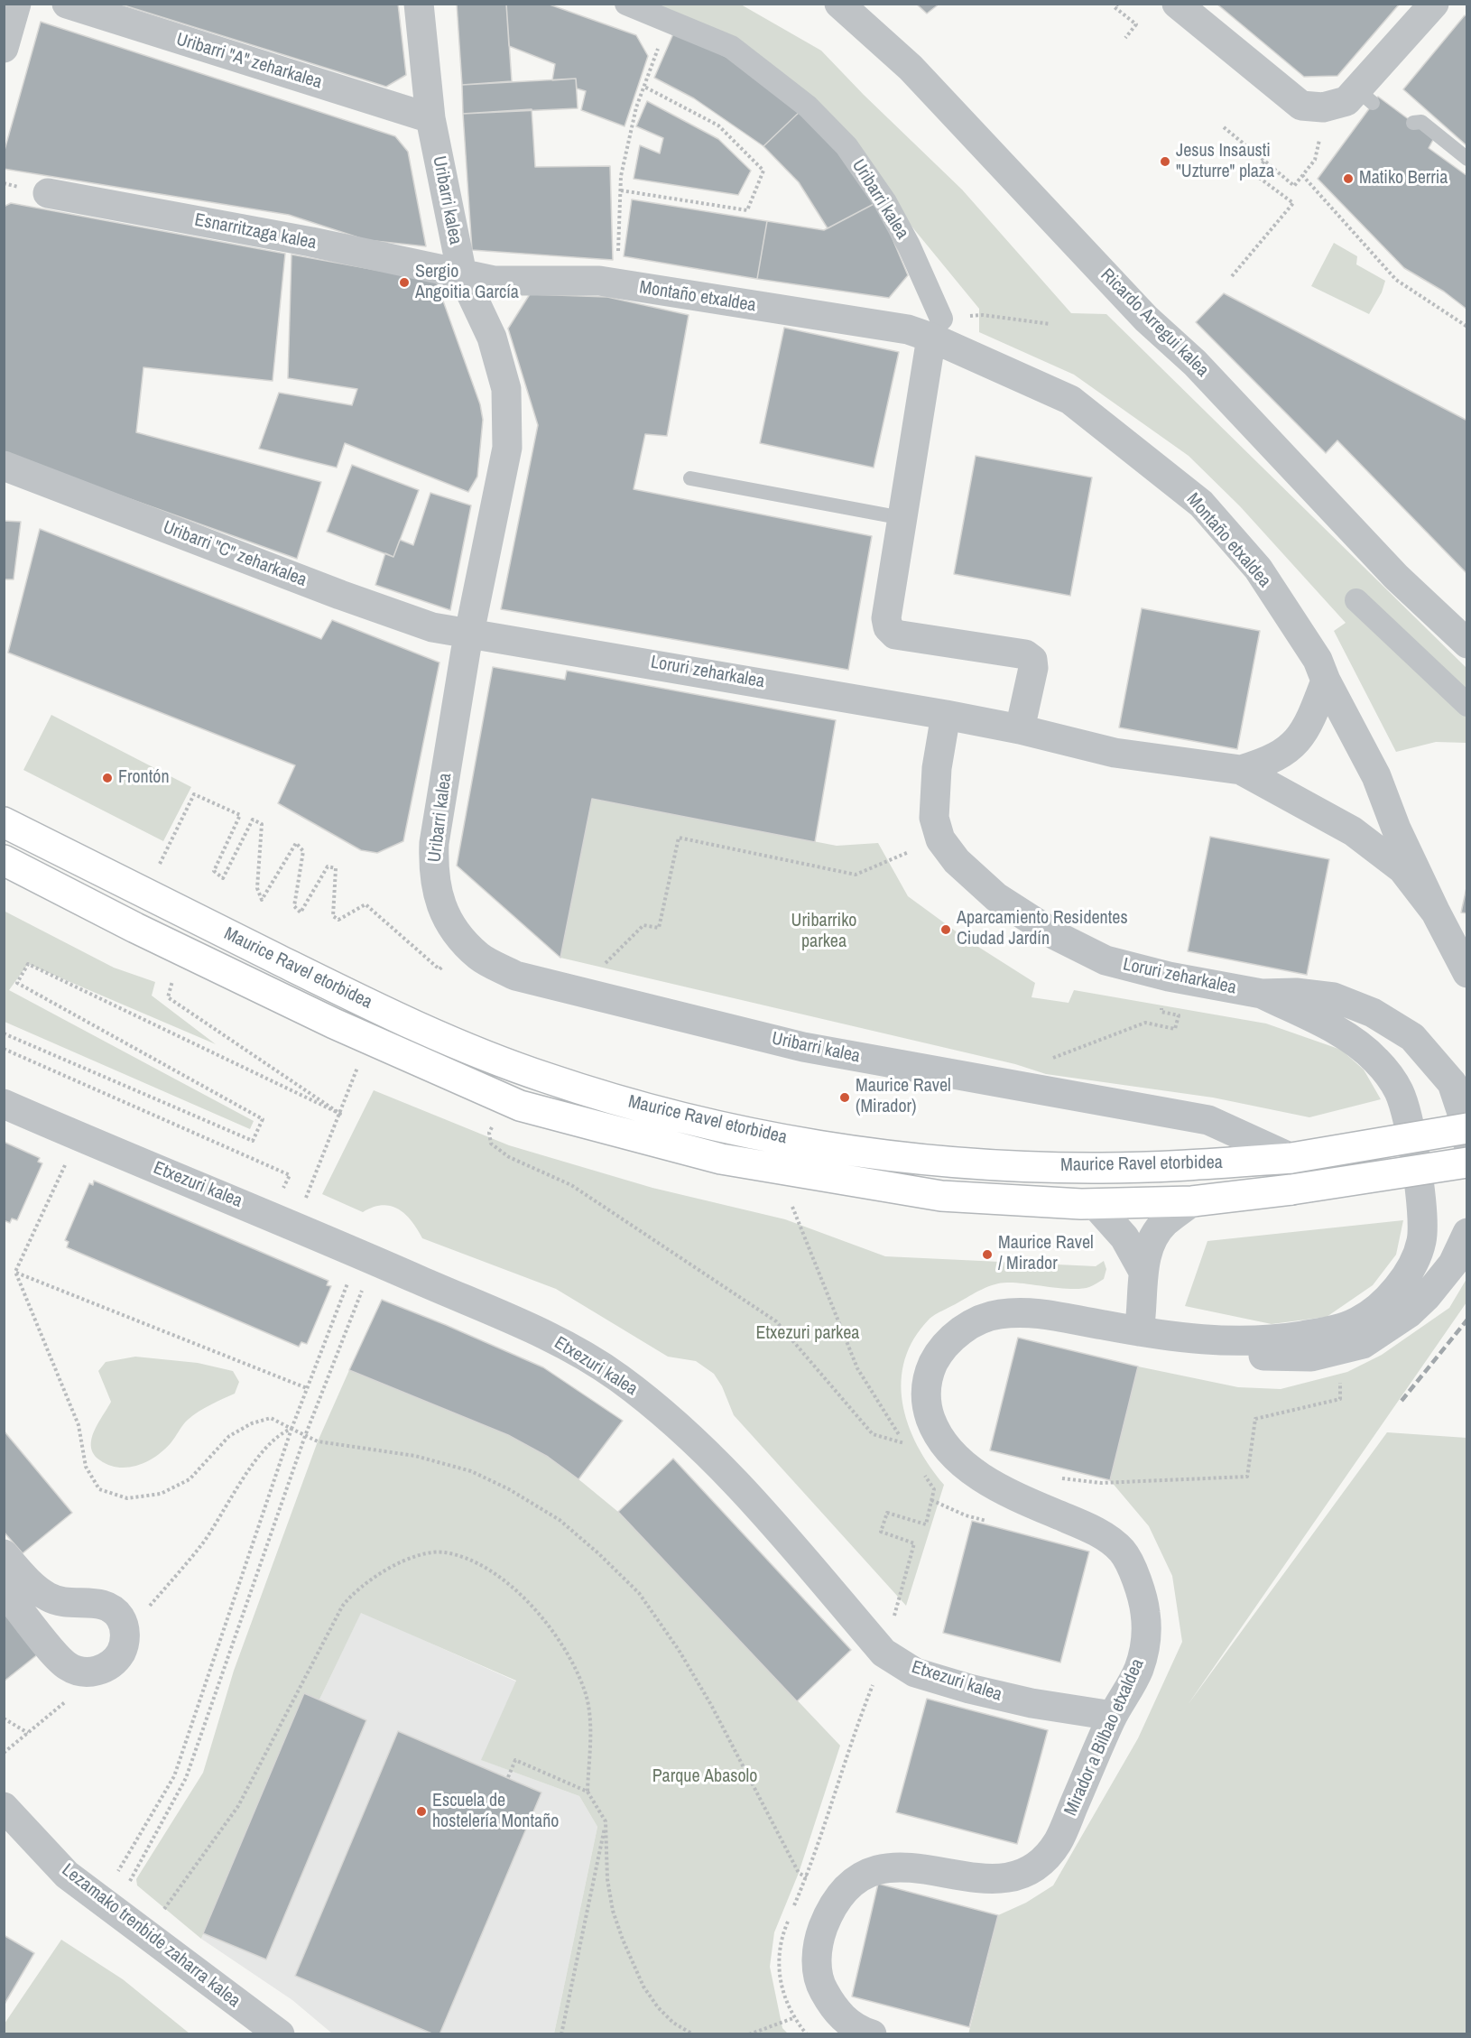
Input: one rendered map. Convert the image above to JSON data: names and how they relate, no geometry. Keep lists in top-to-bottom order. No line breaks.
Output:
{"streets":{"main road":["Maurice Ravel etorbidea"],"street":["Uribarri \"A\" zeharkalea","Uribarri kalea","Esnarritzaga kalea","Montaño etxaldea","Ricardo Arregui kalea","Uribarri \"C\" zeharkalea","Loruri zeharkalea","Etxezuri kalea","Mirador a Bilbao etxaldea","Lezamako trenbide zaharra kalea"]},"crossings":[["Uribarri \"A\" zeharkalea","Uribarri kalea"],["Uribarri kalea","Esnarritzaga kalea"],["Uribarri kalea","Montaño etxaldea"],["Uribarri kalea","Uribarri \"C\" zeharkalea"],["Uribarri kalea","Loruri zeharkalea"],["Uribarri kalea","Maurice Ravel etorbidea"],["Esnarritzaga kalea","Montaño etxaldea"],["Montaño etxaldea","Loruri zeharkalea"],["Uribarri \"C\" zeharkalea","Loruri zeharkalea"],["Loruri zeharkalea","Mirador a Bilbao etxaldea"],["Etxezuri kalea","Mirador a Bilbao etxaldea"]],"parks":["Uribarriko parkea","Etxezuri parkea","Parque Abasolo"],"places":["Jesus Insausti \"Uzturre\" plaza","Matiko Berria","Sergio Angoitia García","Frontón","Aparcamiento Residentes Ciudad Jardín","Maurice Ravel (Mirador)","Maurice Ravel / Mirador","Escuela de hostelería Montaño"]}
